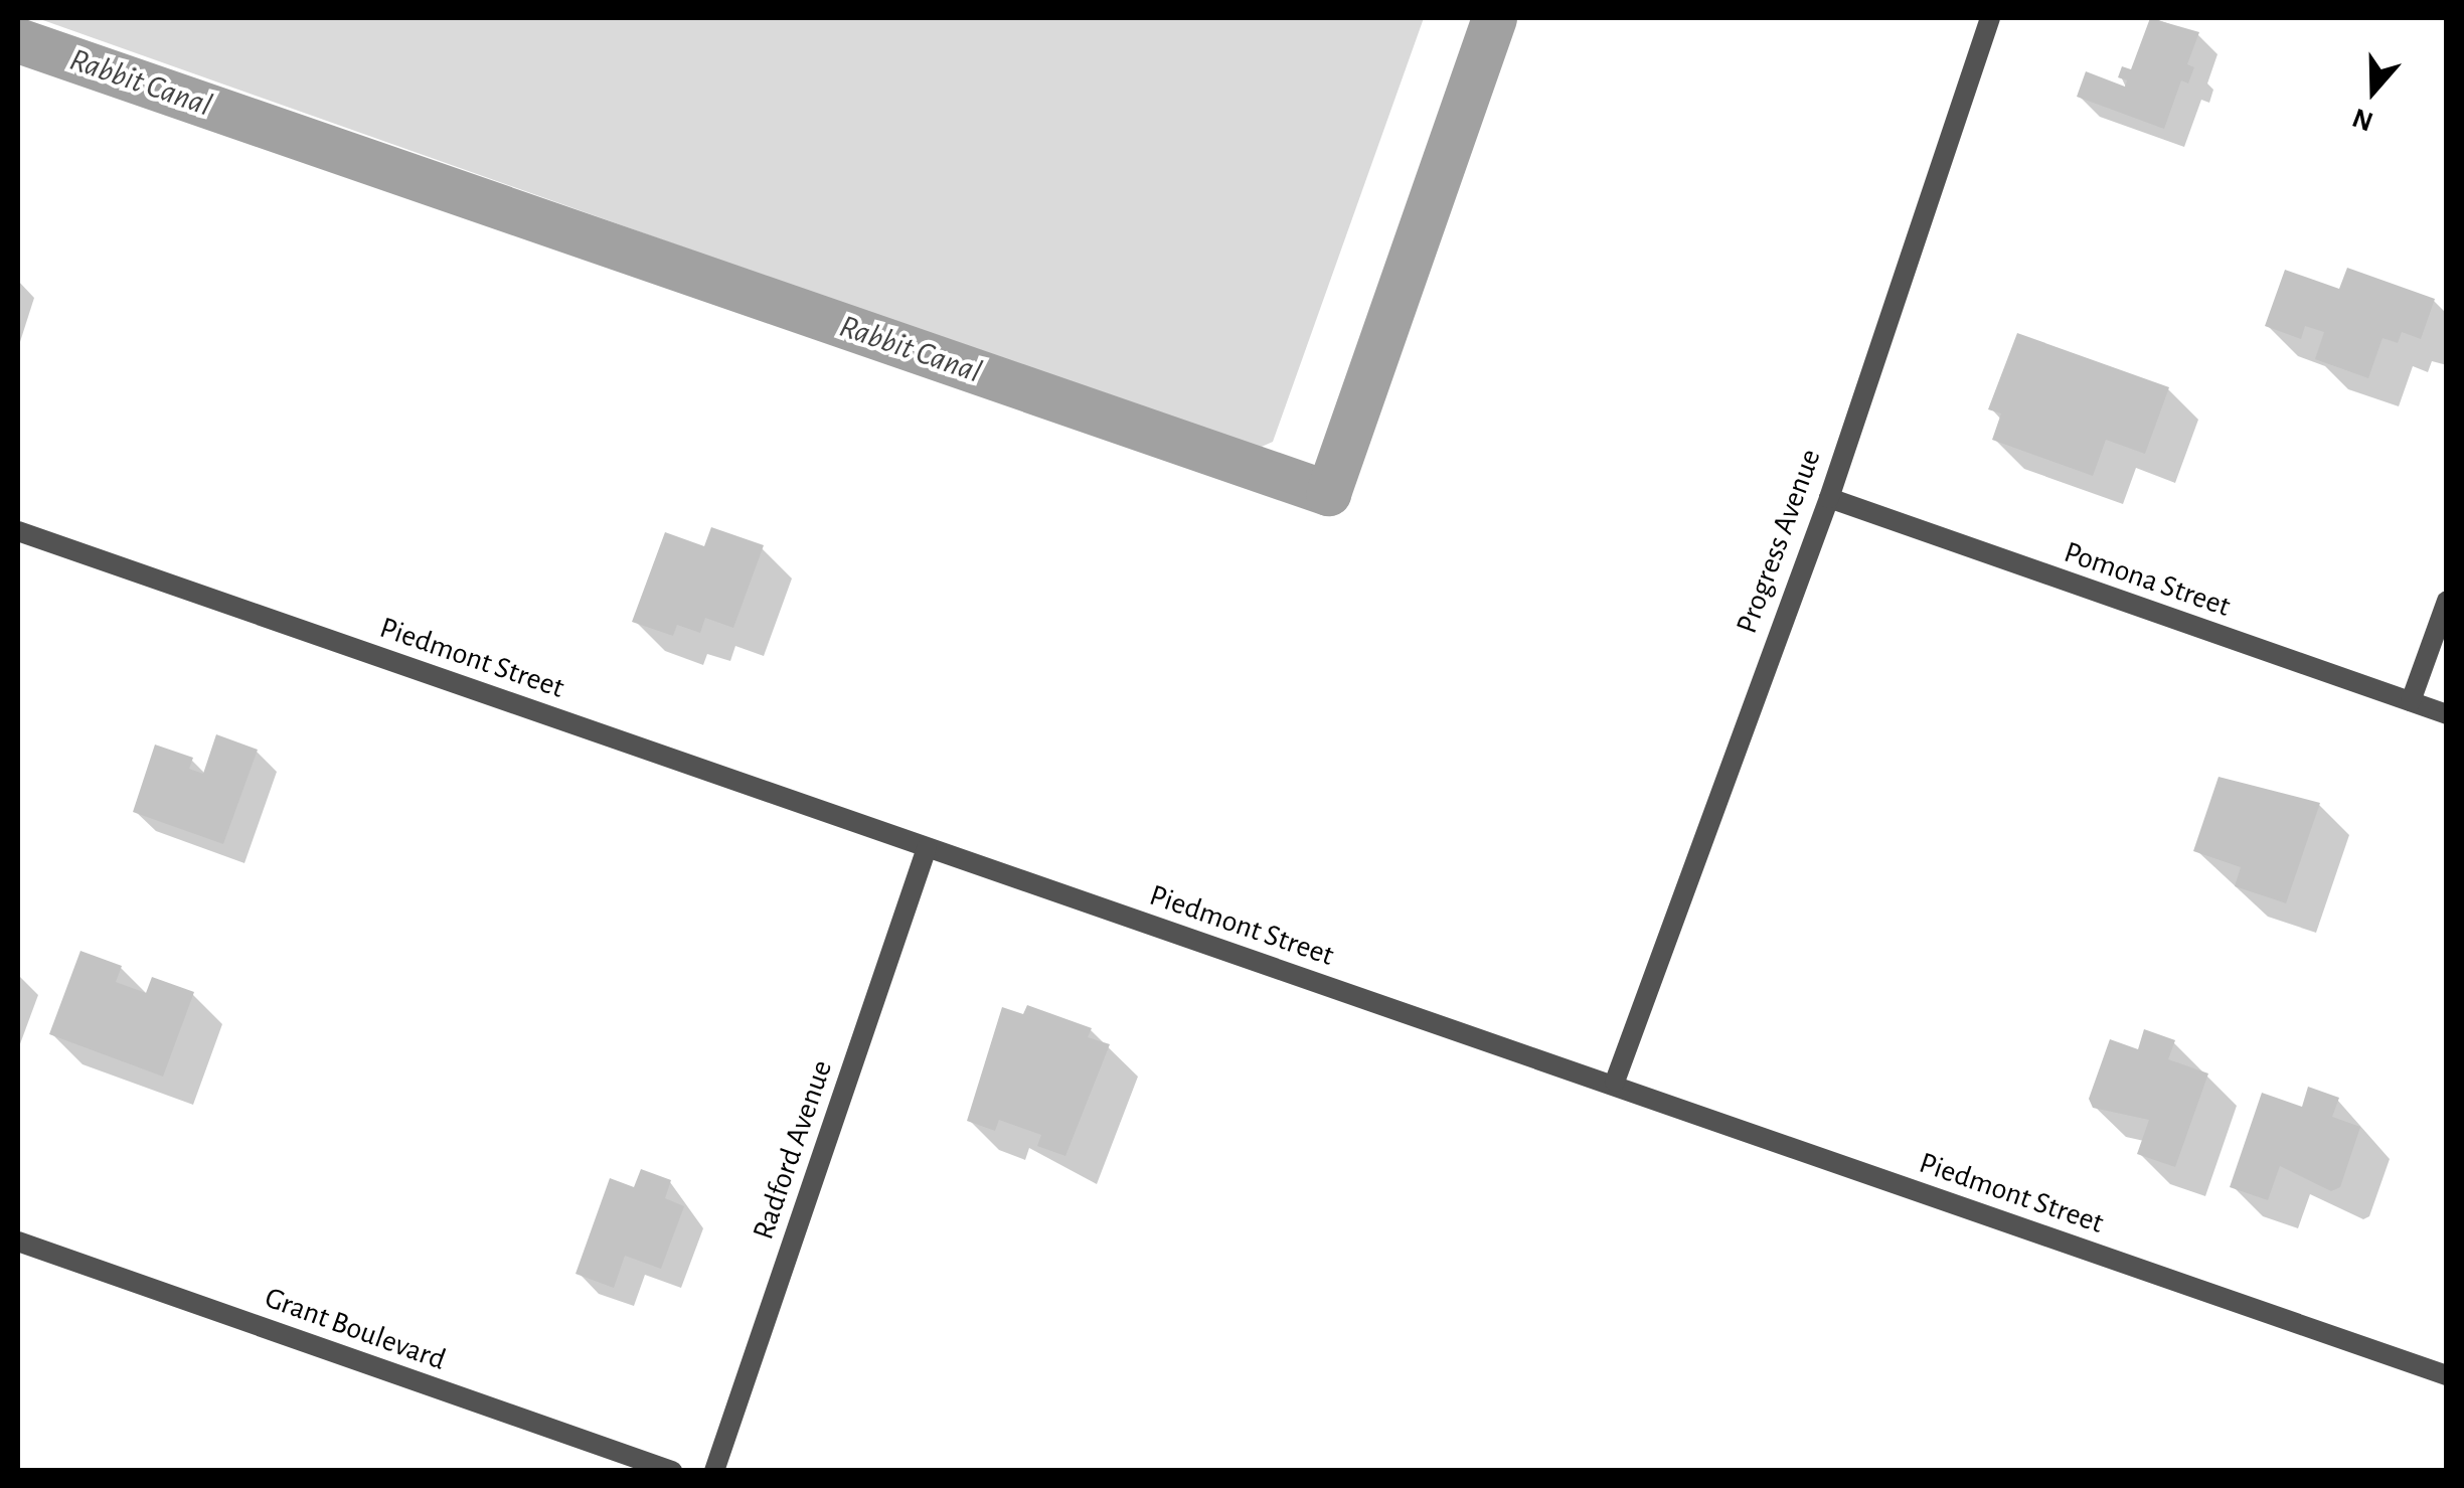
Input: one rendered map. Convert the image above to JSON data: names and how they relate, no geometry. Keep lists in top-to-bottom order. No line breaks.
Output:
{"streets":{"street":["Progress Avenue","Pomona Street","Piedmont Street","Radford Avenue","Grant Boulevard"]},"crossings":[["Progress Avenue","Pomona Street"],["Progress Avenue","Piedmont Street"],["Piedmont Street","Radford Avenue"]],"water":["Rabbit Canal"],"north":"bottom"}
